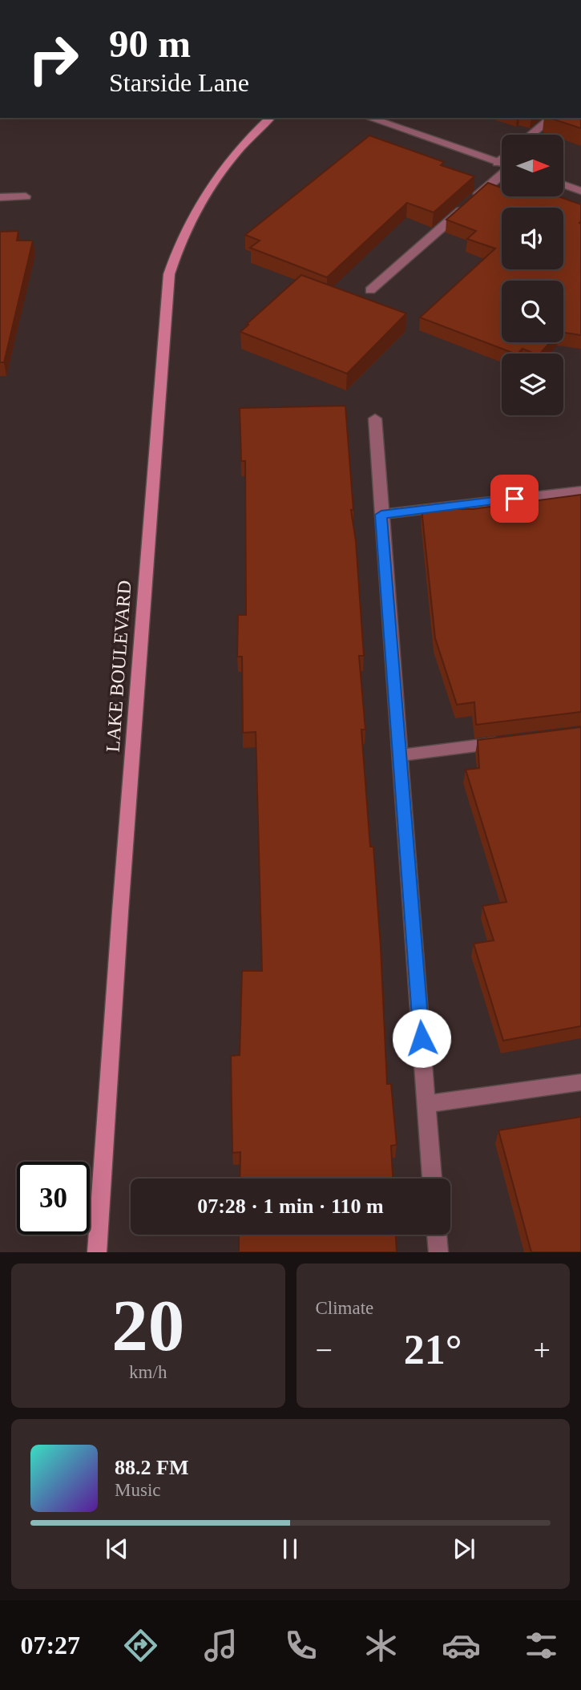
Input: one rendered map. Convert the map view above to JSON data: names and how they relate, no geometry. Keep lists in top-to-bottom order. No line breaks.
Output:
{"streets":{"main road":["LAKE BOULEVARD"]},"north":"right","page":{"turn":["90 m","Starside Lane"],"limit":"30","trip":"07:28 · 1 min · 110 m","tile":[["20","km/h"],"Climate"],"heat":["−","21°","+"],"song":["88.2 FM","Music"],"tabs":"07:27"}}
